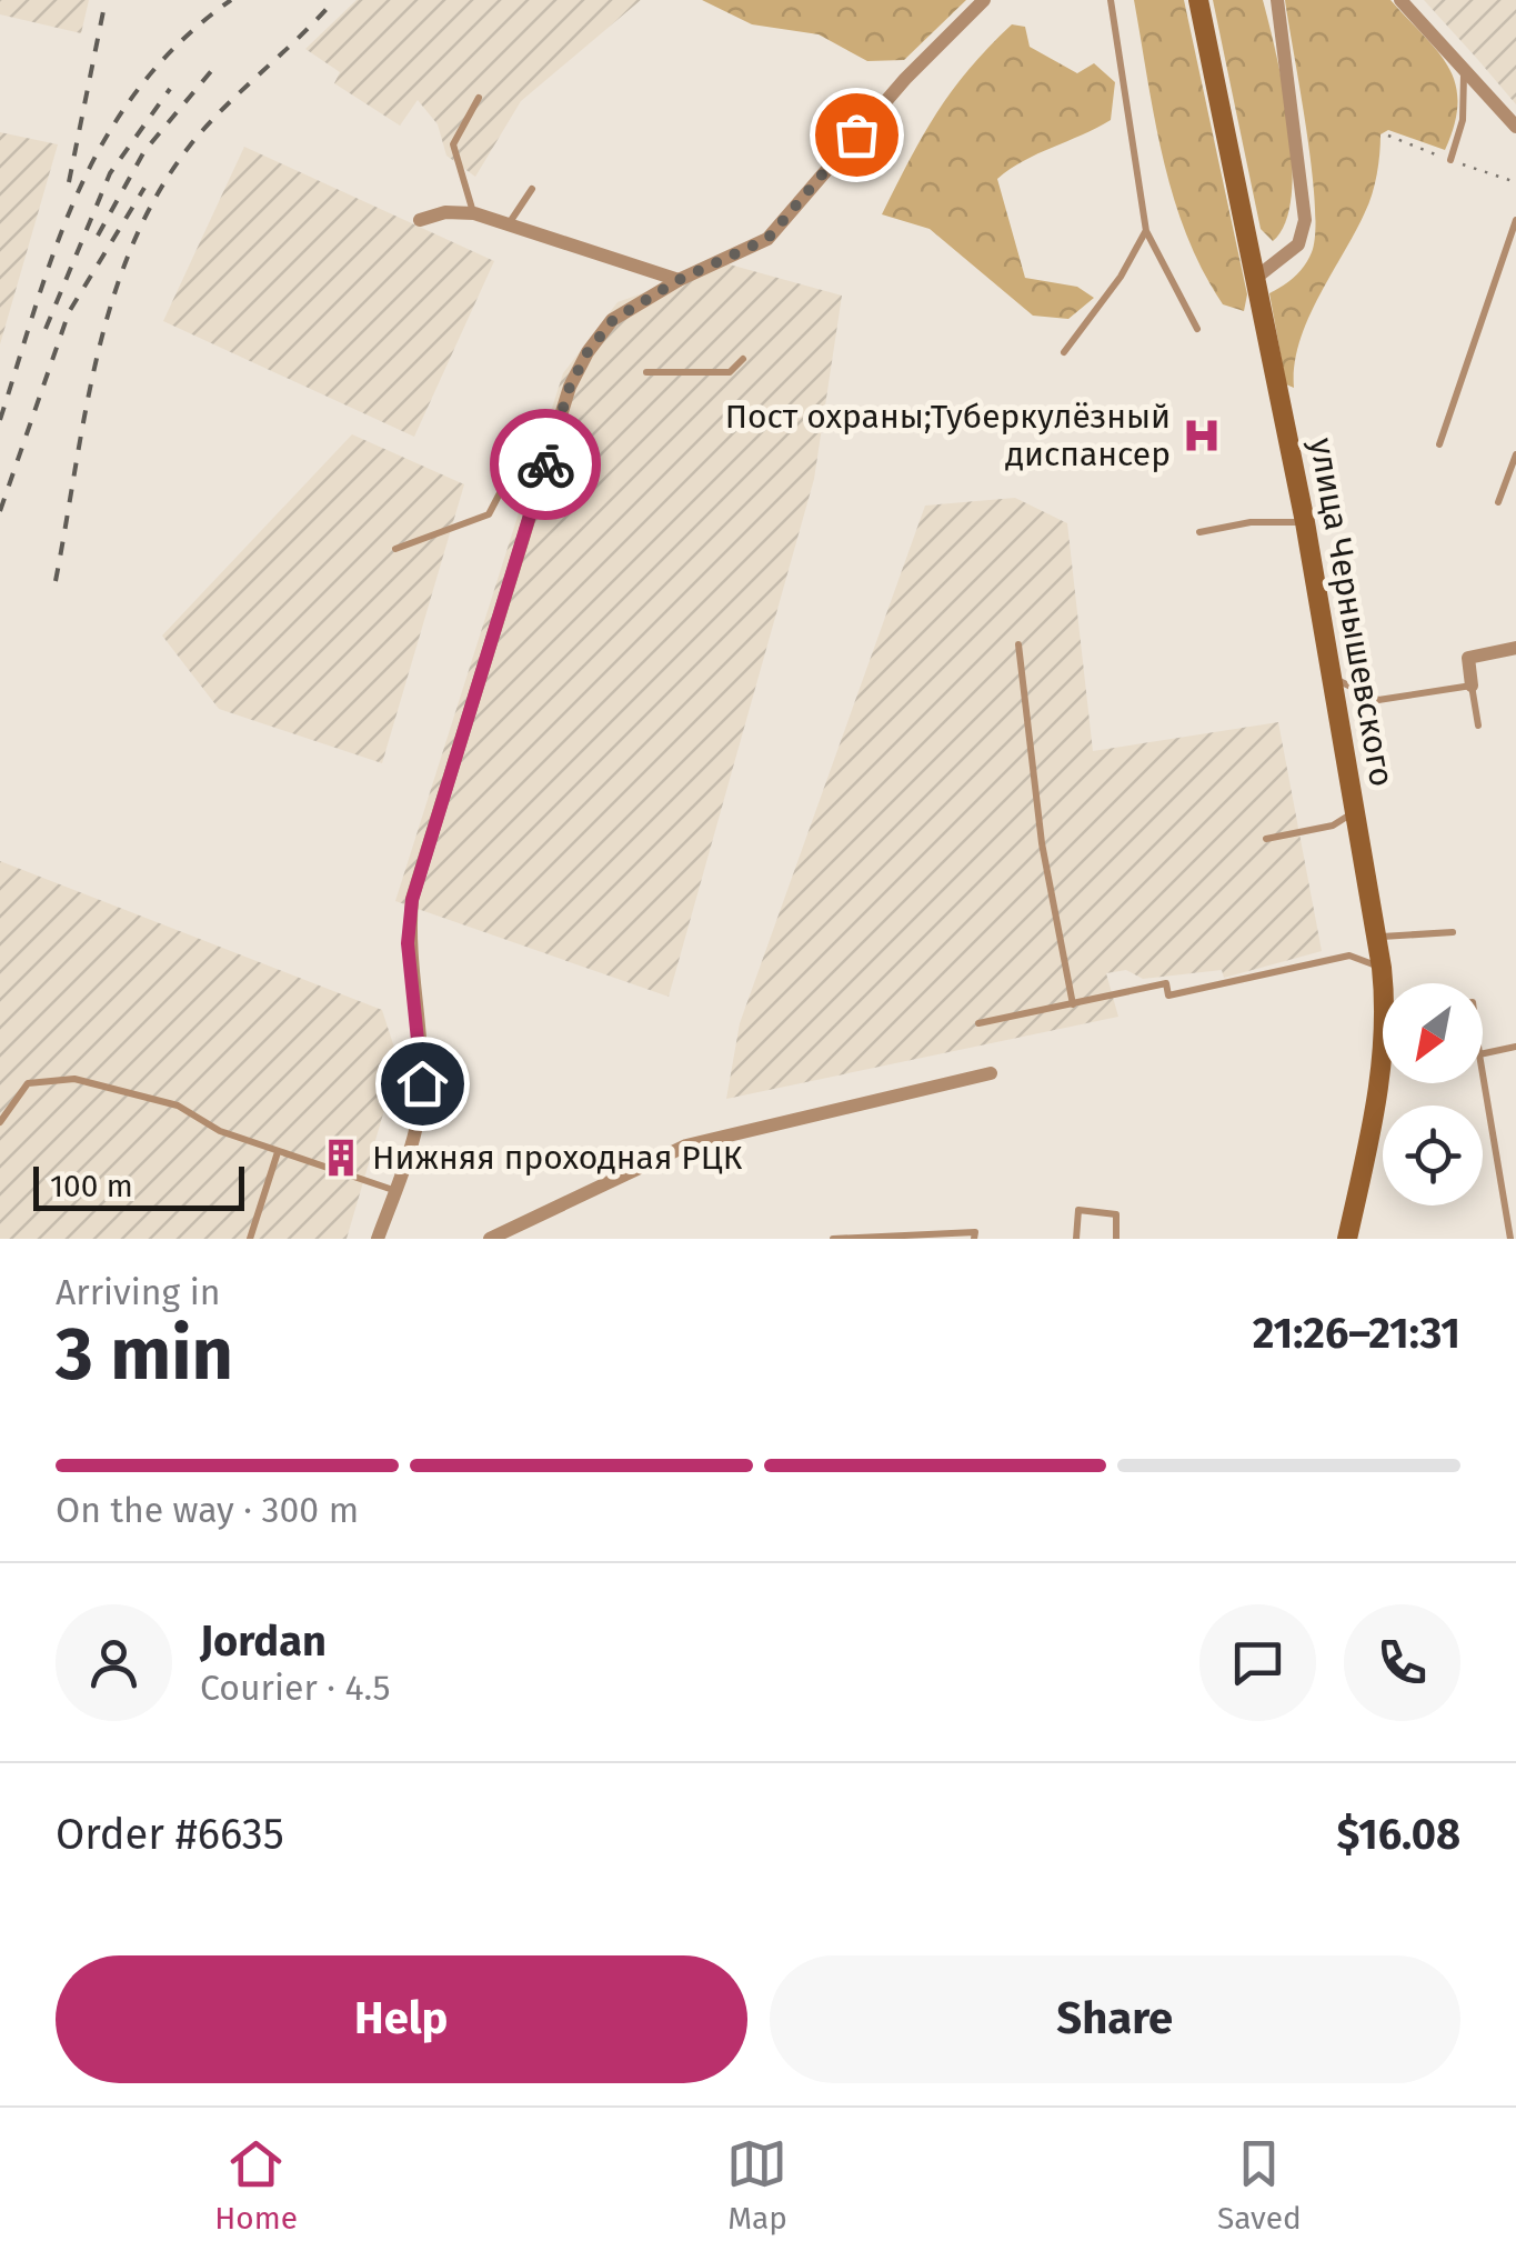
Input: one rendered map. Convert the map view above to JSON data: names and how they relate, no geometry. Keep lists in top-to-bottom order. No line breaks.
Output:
{"streets":{"main road":["улица Чернышевского"]},"places":{"hospital":["Пост охраны;Туберкулёзный диспансер"],"building":["Нижняя проходная РЦК"]},"scale_bar":"100 m","north":"bottom left","page":{"scale":"100 m","heading":["3 min","Arriving in","21:26–21:31"],"panel":["Jordan","Courier · 4.5","Order #6635","$16.08"],"bar":"On the way · 300 m","buttons":["Help","Share"],"tabs":["Home","Map","Saved"]}}
